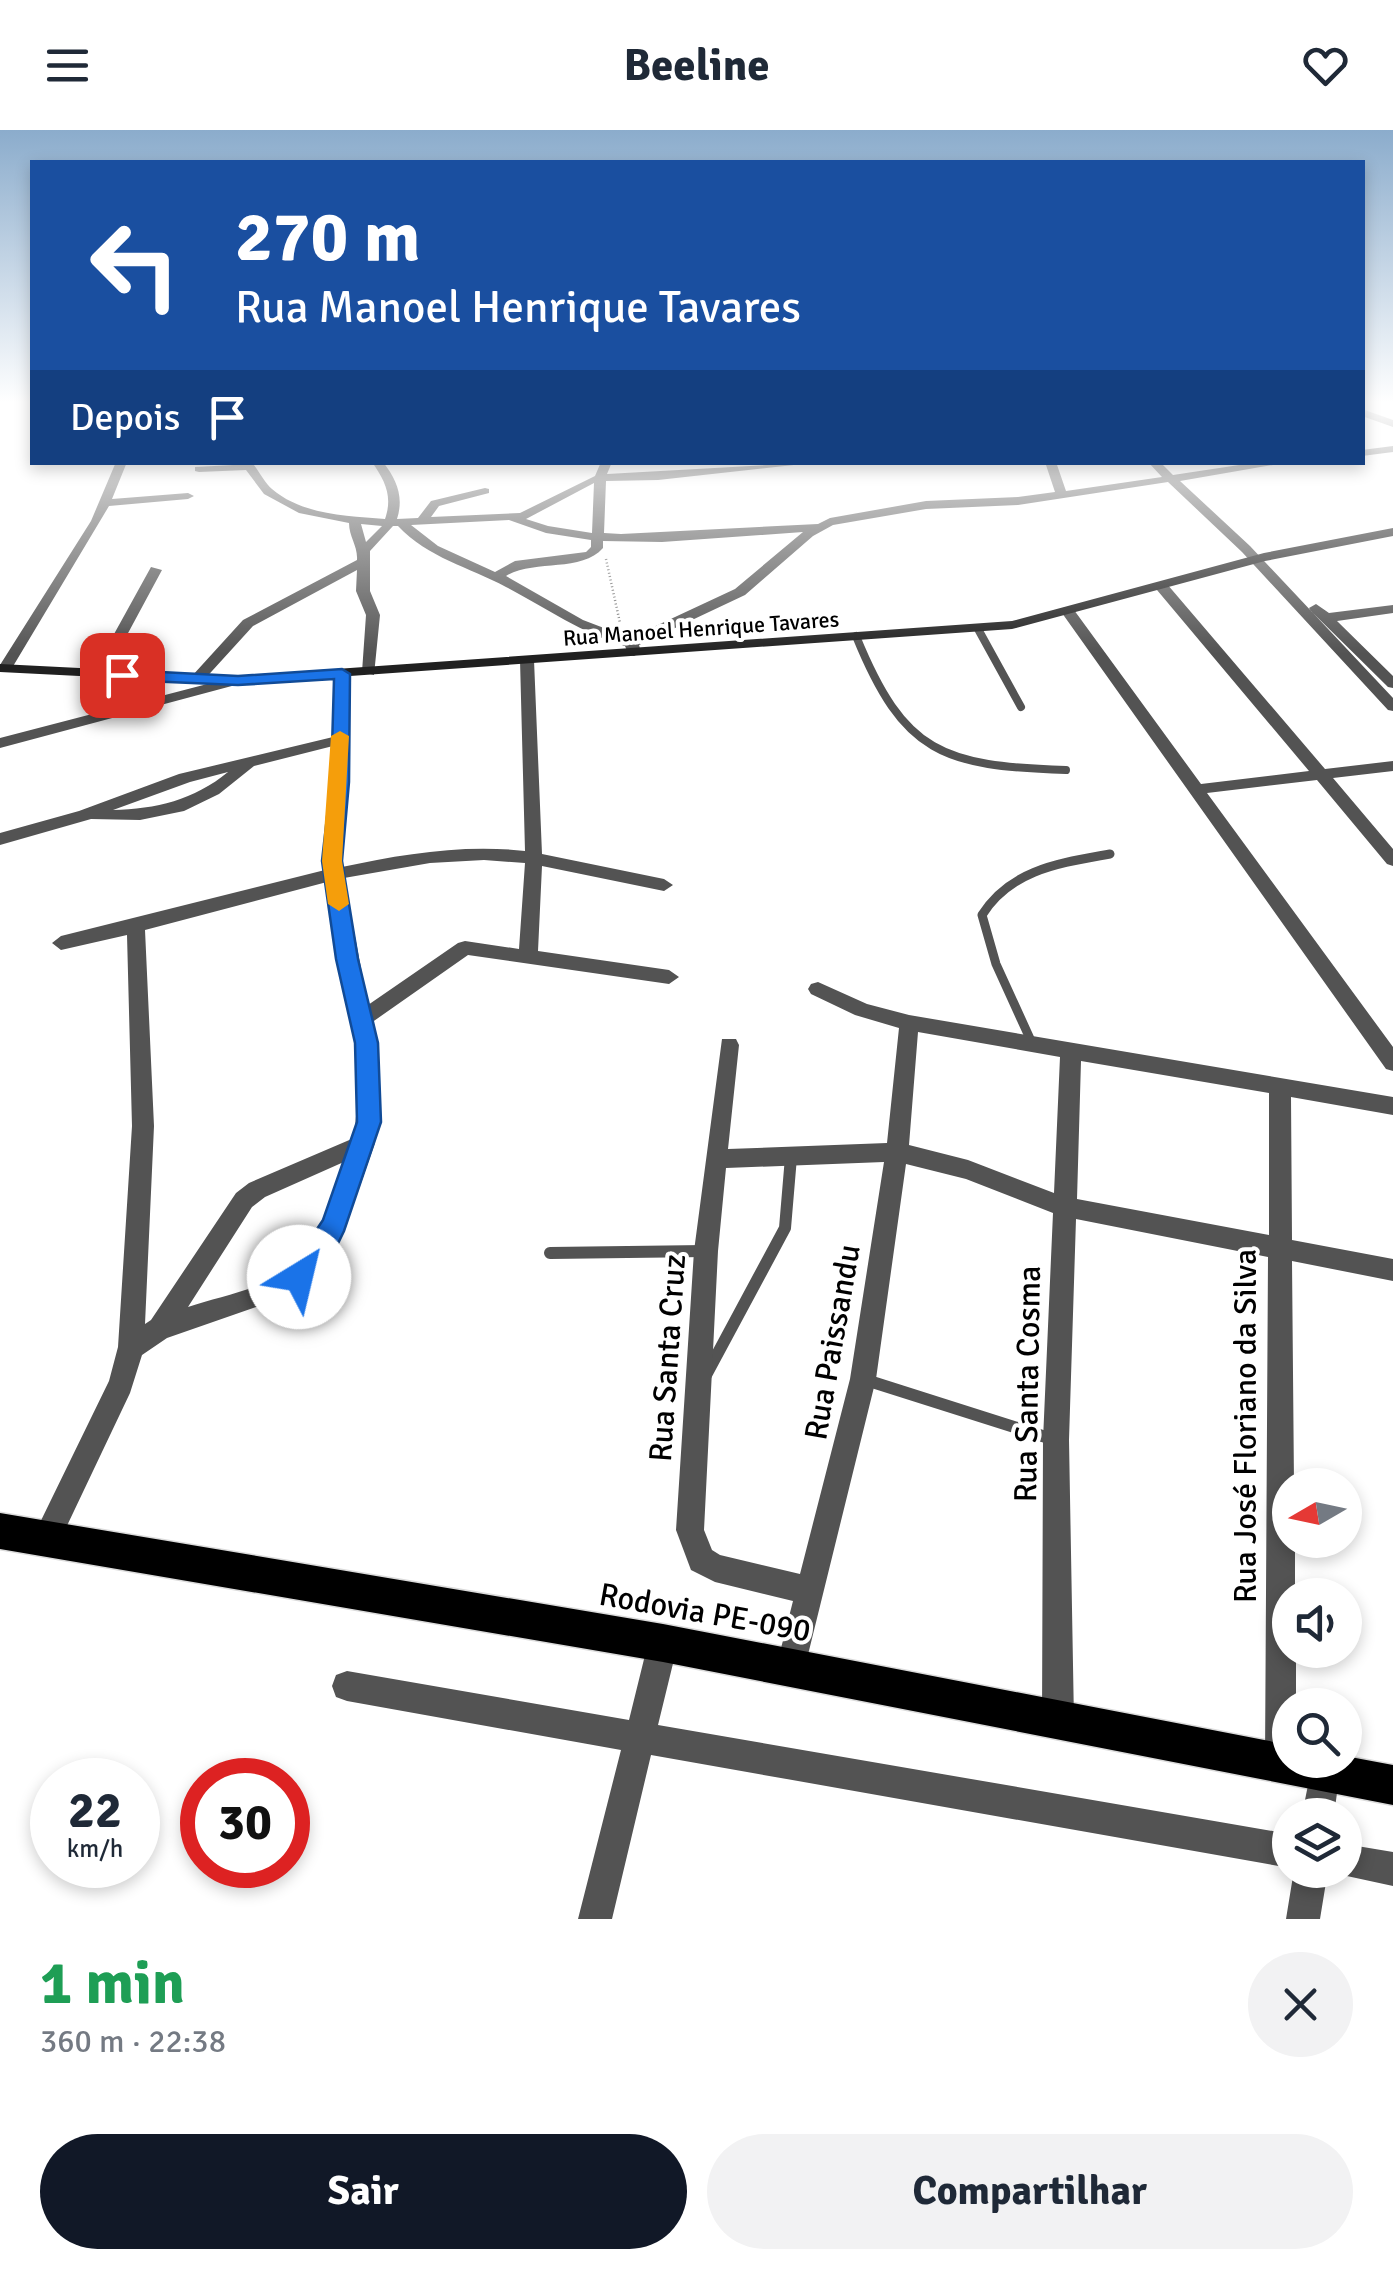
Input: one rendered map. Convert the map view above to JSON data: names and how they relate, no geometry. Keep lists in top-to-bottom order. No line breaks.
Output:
{"streets":{"main road":["Rodovia PE-090"],"street":["Rua Manoel Henrique Tavares","Rua Paissandu","Rua Santa Cruz","Rua Santa Cosma","Rua José Floriano da Silva"]},"crossings":[["Rua Paissandu","Rua Santa Cruz"],["Rua Paissandu","Rodovia PE-090"],["Rua Santa Cosma","Rodovia PE-090"]],"north":"left","page":{"header":"Beeline","turn":["270 m","Rua Manoel Henrique Tavares"],"then":"Depois","speed":"22 km/h","limit":"30","heading":["1 min","360 m · 22:38"],"buttons":["Sair","Compartilhar"]}}
